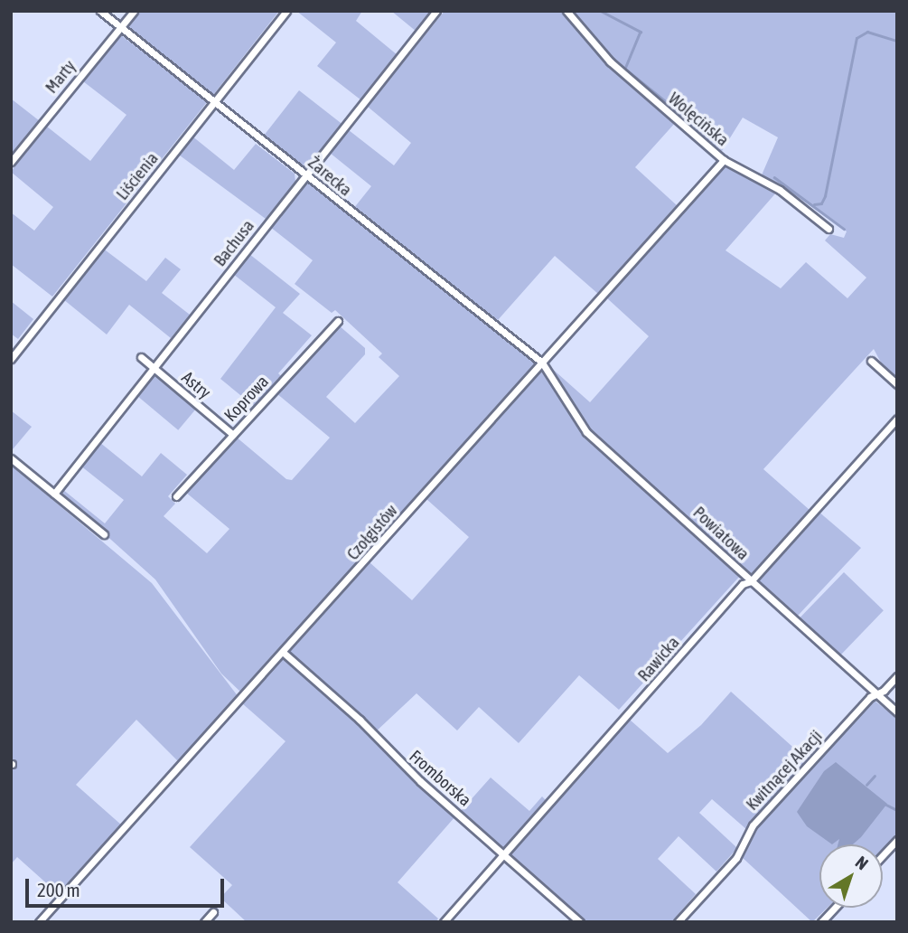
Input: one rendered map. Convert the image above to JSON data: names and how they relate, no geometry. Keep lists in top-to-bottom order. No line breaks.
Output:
{"streets":{"street":["Marty","Wolęcińska","Liścienia","Żarecka","Bachusa","Astry","Koprowa","Czołgistów","Powiatowa","Rawicka","Kwitnącej Akacji","Fromborska"]},"crossings":[["Marty","Żarecka"],["Wolęcińska","Czołgistów"],["Liścienia","Żarecka"],["Żarecka","Bachusa"],["Żarecka","Czołgistów"],["Żarecka","Powiatowa"],["Bachusa","Astry"],["Astry","Koprowa"],["Czołgistów","Powiatowa"],["Czołgistów","Fromborska"],["Powiatowa","Rawicka"],["Powiatowa","Kwitnącej Akacji"],["Rawicka","Fromborska"]],"scale_bar":"200 m","north":"top right"}
